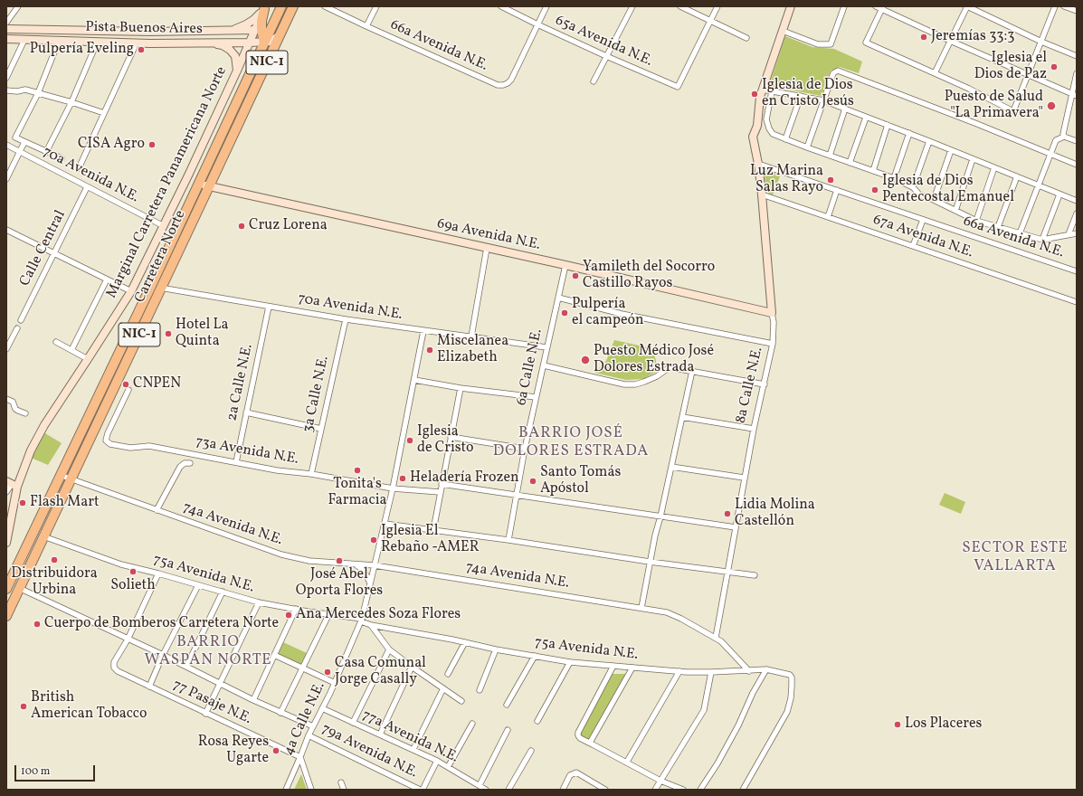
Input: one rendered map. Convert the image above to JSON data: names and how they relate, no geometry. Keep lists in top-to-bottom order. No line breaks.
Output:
{"streets":{"highway":["NIC-1","Carretera Norte"],"street":["Pista Buenos Aires","65a Avenida N.E.","66a Avenida N.E.","70a Avenida N.E.","Marginal Carretera Panamericana Norte","69a Avenida N.E.","67a Avenida N.E.","Calle Central","6a Calle N.E.","2a Calle N.E.","8a Calle N.E.","3a Calle N.E.","73a Avenida N.E.","74a Avenida N.E.","75a Avenida N.E.","77 Pasaje N.E.","4a Calle N.E.","77a Avenida N.E.","79a Avenida N.E."]},"crossings":[["Pista Buenos Aires","Marginal Carretera Panamericana Norte"],["Pista Buenos Aires","Carretera Norte"],["65a Avenida N.E.","66a Avenida N.E."],["66a Avenida N.E.","8a Calle N.E."],["70a Avenida N.E.","Marginal Carretera Panamericana Norte"],["70a Avenida N.E.","Calle Central"],["70a Avenida N.E.","Carretera Norte"],["70a Avenida N.E.","6a Calle N.E."],["70a Avenida N.E.","2a Calle N.E."],["70a Avenida N.E.","3a Calle N.E."],["70a Avenida N.E.","4a Calle N.E."],["69a Avenida N.E.","Carretera Norte"],["69a Avenida N.E.","6a Calle N.E."],["69a Avenida N.E.","8a Calle N.E."],["67a Avenida N.E.","8a Calle N.E."],["Carretera Norte","74a Avenida N.E."],["Carretera Norte","75a Avenida N.E."],["2a Calle N.E.","73a Avenida N.E."],["8a Calle N.E.","74a Avenida N.E."],["3a Calle N.E.","73a Avenida N.E."],["73a Avenida N.E.","4a Calle N.E."],["74a Avenida N.E.","75a Avenida N.E."],["74a Avenida N.E.","4a Calle N.E."],["75a Avenida N.E.","4a Calle N.E."],["77 Pasaje N.E.","4a Calle N.E."],["4a Calle N.E.","77a Avenida N.E."],["4a Calle N.E.","79a Avenida N.E."]],"districts":["BARRIO JOSÉ DOLORES ESTRADA","SECTOR ESTE VALLARTA","BARRIO WASPÁN NORTE"],"places":["Jeremías 33:3","Pulpería Eveling","Iglesia el Dios de Paz","Iglesia de Dios en Cristo Jesús","Puesto de Salud \"La Primavera\"","CISA Agro","Luz Marina Salas Rayo","Iglesia de Dios Pentecostal Emanuel","Cruz Lorena","Yamileth del Socorro Castillo Rayos","Pulpería el campeón","Hotel La Quinta","Miscelanea Elizabeth","Puesto Médico José Dolores Estrada","CNPEN","Iglesia de Cristo","Tonita's Farmacia","Heladería Frozen","Santo Tomás Apóstol","Flash Mart","Lidia Molina Castellón","Iglesia El Rebaño -AMER","Distribuidora Urbina","José Abel Oporta Flores","Solieth","Ana Mercedes Soza Flores","Cuerpo de Bomberos Carretera Norte","Casa Comunal Jorge Casally","British American Tobacco","Los Placeres","Rosa Reyes Ugarte"],"scale_bar":"100 m"}
